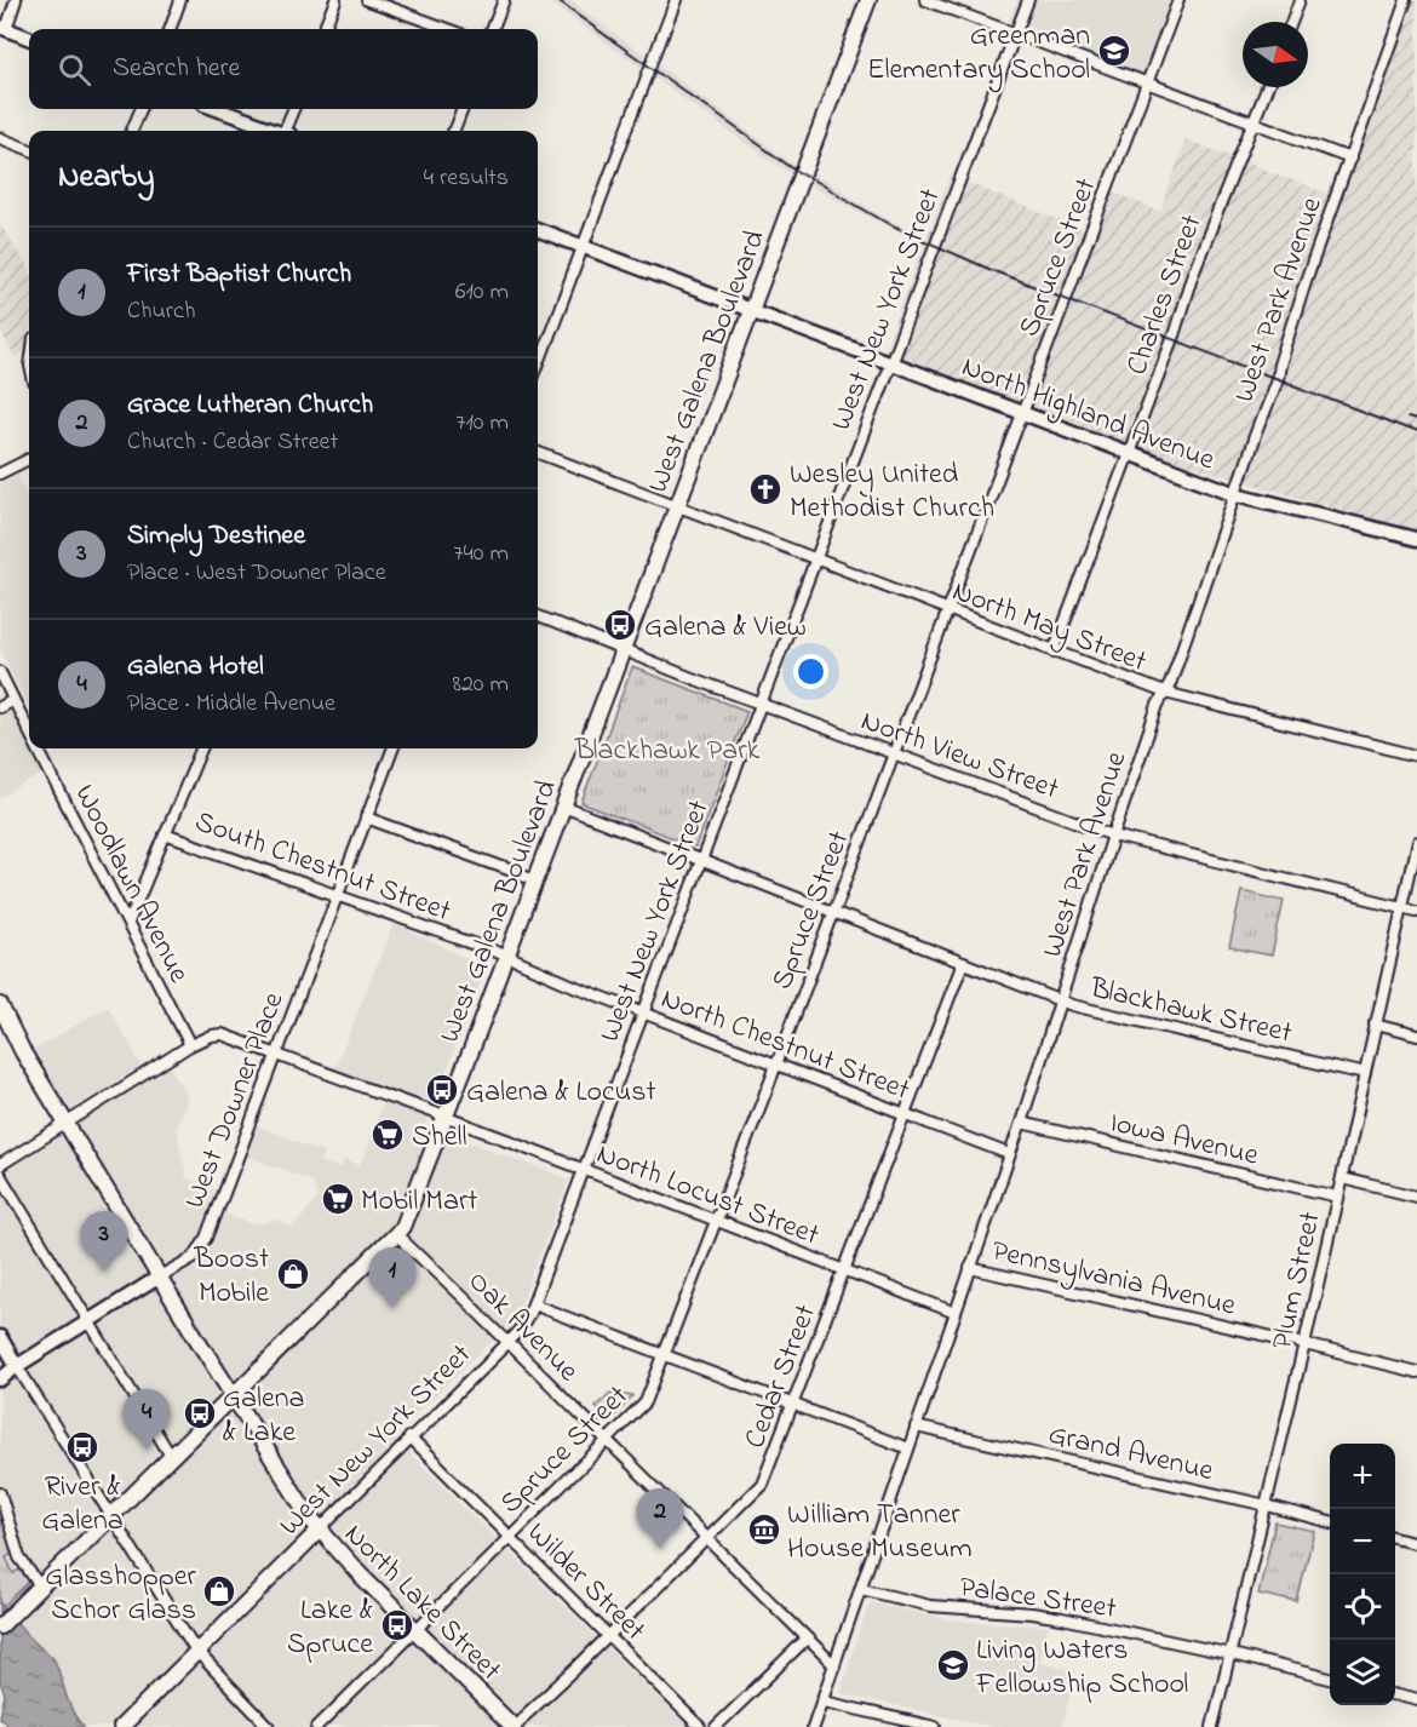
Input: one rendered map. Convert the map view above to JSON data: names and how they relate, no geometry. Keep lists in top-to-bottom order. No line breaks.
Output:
{"streets":{"main road":["West New York Street","West Galena Boulevard","North Lake Street"],"street":["Spruce Street","Charles Street","West Park Avenue","North Highland Avenue","North May Street","North View Street","South Chestnut Street","Woodlawn Avenue","Blackhawk Street","North Chestnut Street","West Downer Place","Iowa Avenue","North Locust Street","Pennsylvania Avenue","Plum Street","Oak Avenue","Cedar Street","Grand Avenue","Wilder Street","Palace Street"]},"crossings":[["Spruce Street","North Highland Avenue"],["Spruce Street","North May Street"],["Spruce Street","North View Street"],["Spruce Street","Blackhawk Street"],["Spruce Street","North Chestnut Street"],["Spruce Street","North Locust Street"],["Spruce Street","Oak Avenue"],["Spruce Street","Wilder Street"],["Spruce Street","North Lake Street"],["Charles Street","North Highland Avenue"],["Charles Street","North May Street"],["West Park Avenue","North Highland Avenue"],["West Park Avenue","North May Street"],["West Park Avenue","North View Street"],["West Park Avenue","Blackhawk Street"],["West Park Avenue","North Chestnut Street"],["West Park Avenue","Iowa Avenue"],["West Park Avenue","North Locust Street"],["West Park Avenue","Pennsylvania Avenue"],["West Park Avenue","Oak Avenue"],["West Park Avenue","Grand Avenue"],["West Park Avenue","Palace Street"],["West New York Street","North Highland Avenue"],["West New York Street","North May Street"],["West New York Street","North View Street"],["West New York Street","Blackhawk Street"],["West New York Street","North Chestnut Street"],["West New York Street","North Locust Street"],["West New York Street","Oak Avenue"],["West New York Street","Wilder Street"],["West New York Street","North Lake Street"],["West Galena Boulevard","North Highland Avenue"],["West Galena Boulevard","North May Street"],["West Galena Boulevard","North View Street"],["West Galena Boulevard","South Chestnut Street"],["West Galena Boulevard","Blackhawk Street"],["West Galena Boulevard","North Chestnut Street"],["West Galena Boulevard","North Locust Street"],["West Galena Boulevard","Oak Avenue"],["West Galena Boulevard","North Lake Street"],["North View Street","Plum Street"],["South Chestnut Street","North Chestnut Street"],["South Chestnut Street","West Downer Place"],["Woodlawn Avenue","North Locust Street"],["Blackhawk Street","Plum Street"],["Blackhawk Street","Cedar Street"],["North Chestnut Street","Cedar Street"],["West Downer Place","North Locust Street"],["West Downer Place","North Lake Street"],["Iowa Avenue","Plum Street"],["North Locust Street","Cedar Street"],["North Locust Street","North Lake Street"],["Pennsylvania Avenue","Plum Street"],["Plum Street","Grand Avenue"],["Plum Street","Palace Street"],["Oak Avenue","Cedar Street"],["Cedar Street","Wilder Street"],["Cedar Street","North Lake Street"]],"parks":["Blackhawk Park"],"places":{"school or university":["Greenman Elementary School","Living Waters Fellowship School"],"church":["Wesley United Methodist Church"],"bus stop":["Galena & View","Galena & Locust","Galena & Lake","River & Galena","Lake & Spruce"],"supermarket":["Shell","Mobil Mart"],"shop":["Boost Mobile","Glasshopper Schor Glass"],"museum":["William Tanner House Museum"]},"north":"right","page":{"search":"Search here","heading":["Nearby","4 results"],"list":[{"mark":"1","name":"First Baptist Church","note":"Church","value":"610 m"},{"mark":"2","name":"Grace Lutheran Church","note":"Church · Cedar Street","value":"710 m"},{"mark":"3","name":"Simply Destinee","note":"Place · West Downer Place","value":"740 m"},{"mark":"4","name":"Galena Hotel","note":"Place · Middle Avenue","value":"820 m"}],"pins":["3","1","4","2"],"map_buttons":["+","−"]}}
